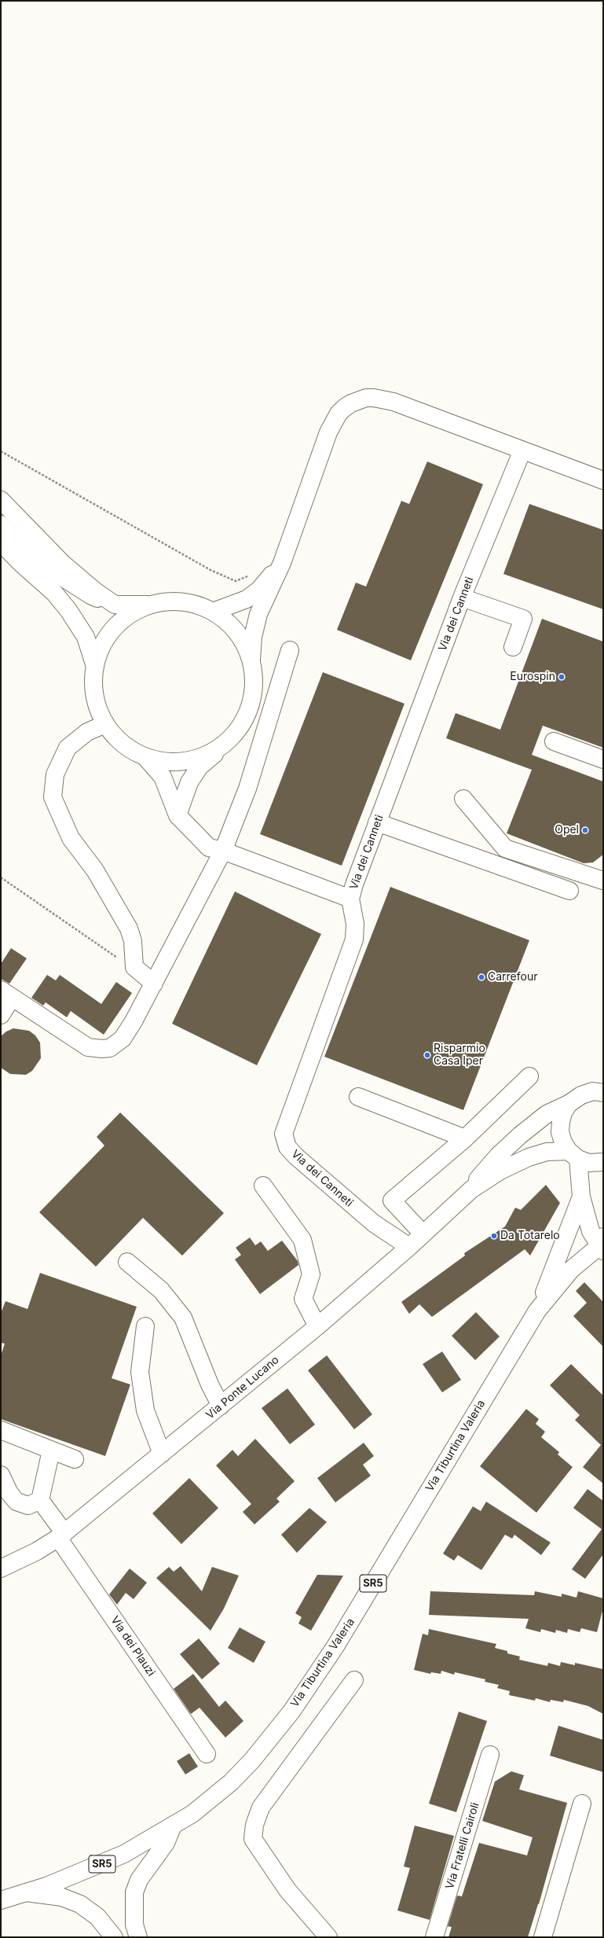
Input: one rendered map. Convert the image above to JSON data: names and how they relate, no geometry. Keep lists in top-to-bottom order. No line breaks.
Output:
{"streets":{"street":["Via dei Canneti","Via Ponte Lucano","Via Tiburtina Valeria","SR5","Via dei Plauzi","Via Fratelli Cairoli"]},"crossings":[["Via dei Canneti","Via Ponte Lucano"],["Via Ponte Lucano","Via Tiburtina Valeria"],["Via Ponte Lucano","Via dei Plauzi"]],"places":["Eurospin","Opel","Carrefour","Risparmio Casa Iper","Da Totarelo"]}
